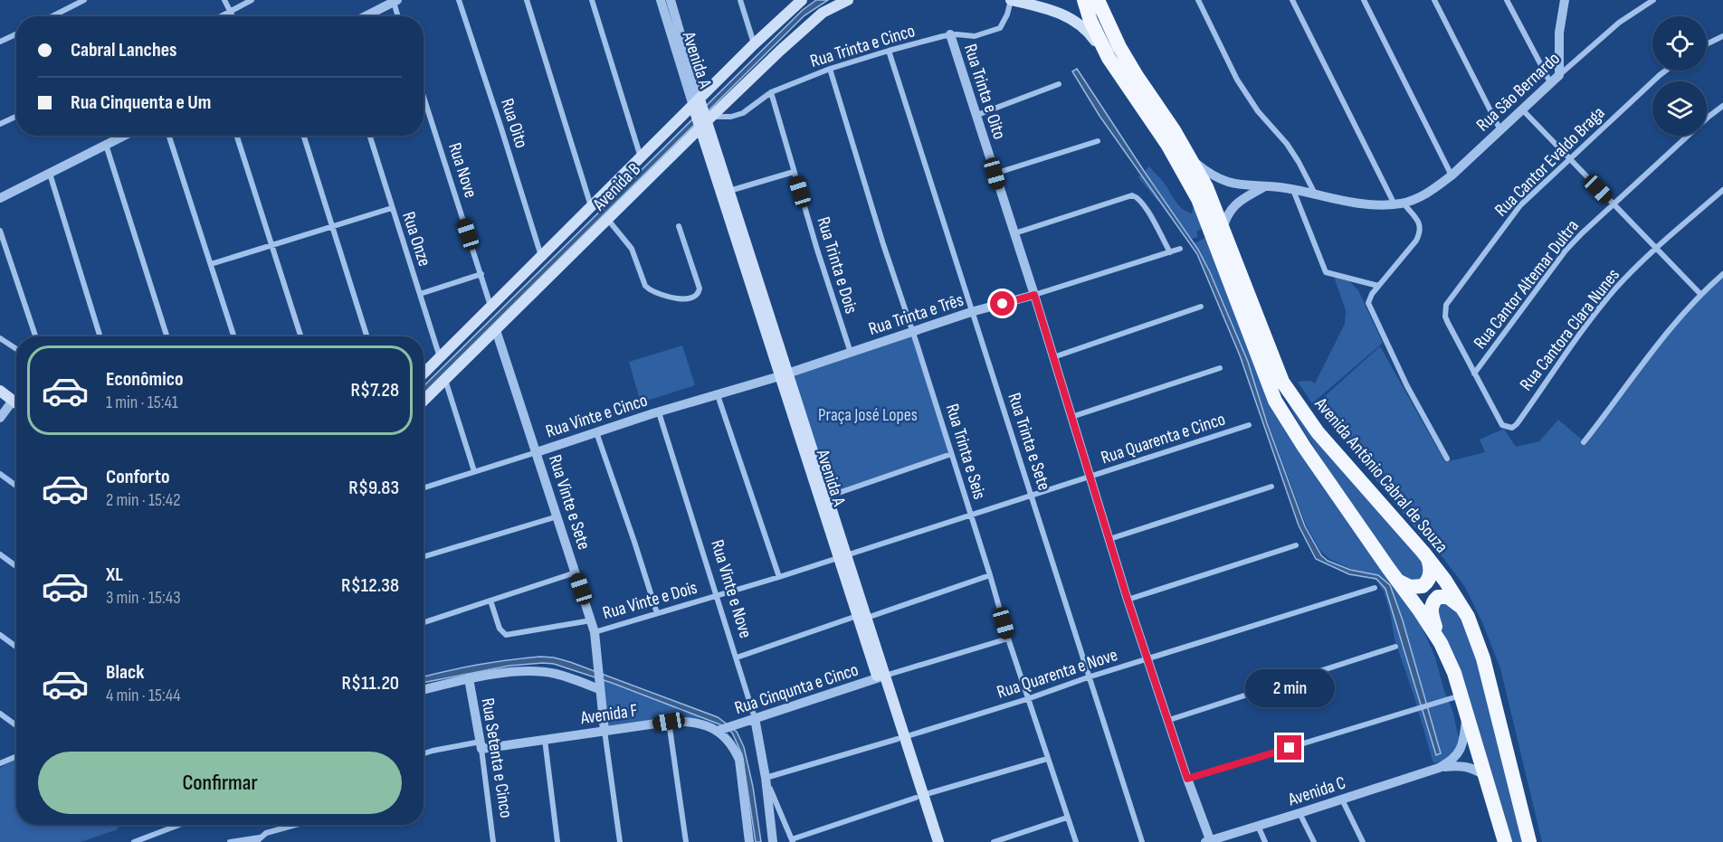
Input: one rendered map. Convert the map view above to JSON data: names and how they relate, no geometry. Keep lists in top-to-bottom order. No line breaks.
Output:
{"streets":{"highway":["Avenida Antônio Cabral de Souza"],"main road":["Avenida A","Avenida B"],"street":["Rua Trinta e Cinco","Rua Trinta e Oito","Rua São Bernardo","Rua Oito","Rua Cantor Evaldo Braga","Rua Nove","Rua Onze","Rua Trinta e Dois","Rua Cantor Altemar Dultra","Rua Trinta e Três","Rua Cantora Clara Nunes","Rua Vinte e Cinco","Rua Quarenta e Cinco","Rua Trinta e Sete","Rua Trinta e Seis","Rua Vinte e Sete","Rua Vinte e Nove","Rua Vinte e Dois","Rua Quarenta e Nove","Rua Cinqunta e Cinco","Avenida F","Rua Setenta e Cinco","Avenida C"]},"crossings":[["Rua Trinta e Cinco","Avenida A"],["Rua Trinta e Cinco","Rua Trinta e Oito"],["Rua Trinta e Cinco","Avenida B"],["Rua Trinta e Cinco","Rua Trinta e Dois"],["Rua Trinta e Cinco","Rua Trinta e Sete"],["Rua Trinta e Cinco","Rua Trinta e Seis"],["Avenida A","Avenida B"],["Avenida A","Rua Trinta e Três"],["Avenida A","Rua Vinte e Cinco"],["Avenida A","Rua Quarenta e Cinco"],["Avenida A","Rua Vinte e Dois"],["Avenida A","Rua Quarenta e Nove"],["Avenida A","Rua Cinqunta e Cinco"],["Rua Trinta e Oito","Rua Trinta e Três"],["Rua Trinta e Oito","Rua Quarenta e Cinco"],["Rua Trinta e Oito","Rua Quarenta e Nove"],["Rua Trinta e Oito","Avenida C"],["Rua Oito","Avenida B"],["Rua Cantor Evaldo Braga","Rua Cantor Altemar Dultra"],["Rua Cantor Evaldo Braga","Rua Cantora Clara Nunes"],["Rua Nove","Avenida B"],["Avenida B","Rua Onze"],["Avenida B","Rua Vinte e Sete"],["Rua Trinta e Dois","Rua Trinta e Três"],["Rua Cantor Altemar Dultra","Rua Cantora Clara Nunes"],["Rua Trinta e Três","Rua Vinte e Cinco"],["Rua Trinta e Três","Rua Trinta e Sete"],["Rua Trinta e Três","Rua Trinta e Seis"],["Rua Vinte e Cinco","Rua Vinte e Sete"],["Rua Vinte e Cinco","Rua Vinte e Nove"],["Rua Quarenta e Cinco","Rua Trinta e Sete"],["Rua Quarenta e Cinco","Rua Trinta e Seis"],["Rua Quarenta e Cinco","Rua Vinte e Dois"],["Rua Trinta e Sete","Rua Quarenta e Nove"],["Rua Trinta e Seis","Rua Quarenta e Nove"],["Rua Vinte e Sete","Rua Vinte e Dois"],["Rua Vinte e Sete","Avenida F"],["Rua Vinte e Nove","Rua Vinte e Dois"],["Rua Vinte e Nove","Rua Quarenta e Nove"],["Rua Vinte e Nove","Rua Cinqunta e Cinco"],["Rua Cinqunta e Cinco","Avenida F"],["Avenida F","Rua Setenta e Cinco"]],"parks":["Praça José Lopes"],"page":{"banner":["Cabral Lanches","Rua Cinquenta e Um"],"list":[{"name":"Econômico","note":"1 min · 15:41","value":"R$7.28"},{"name":"Conforto","note":"2 min · 15:42","value":"R$9.83"},{"name":"XL","note":"3 min · 15:43","value":"R$12.38"},{"name":"Black","note":"4 min · 15:44","value":"R$11.20"}],"bubble":"2 min","buttons":"Confirmar"}}
